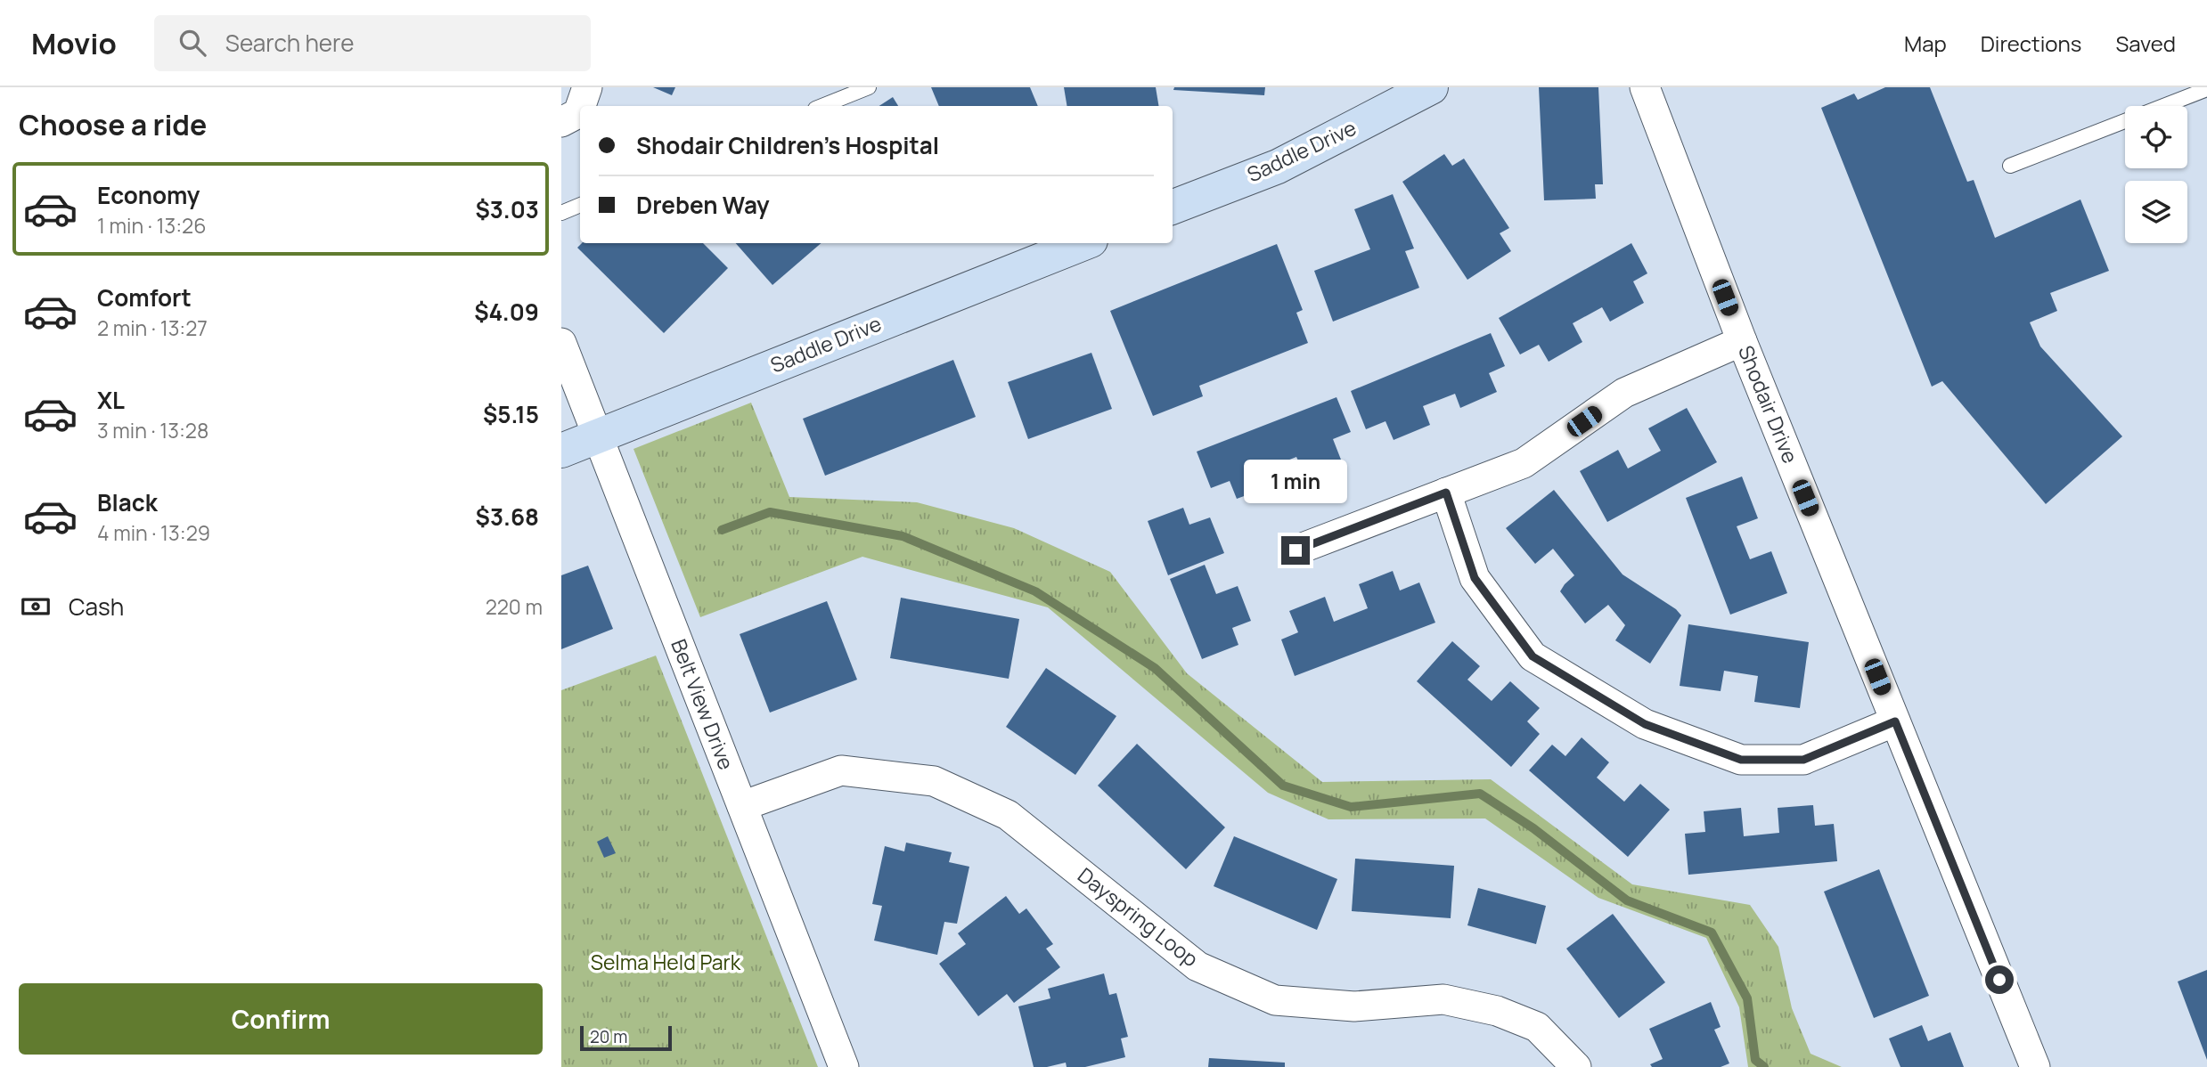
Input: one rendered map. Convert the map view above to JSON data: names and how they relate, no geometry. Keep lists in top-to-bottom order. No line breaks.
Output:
{"streets":{"street":["Saddle Drive","Shodair Drive","Belt View Drive","Dayspring Loop"]},"crossings":[["Saddle Drive","Belt View Drive"],["Belt View Drive","Dayspring Loop"]],"parks":["Selma Held Park"],"scale_bar":"20 m","page":{"header":"Movio","search":"Search here","nav":["Map","Directions","Saved"],"heading":"Choose a ride","banner":["Shodair Children's Hospital","Dreben Way"],"list":[{"name":"Economy","note":"1 min · 13:26","value":"$3.03"},{"name":"Comfort","note":"2 min · 13:27","value":"$4.09"},{"name":"XL","note":"3 min · 13:28","value":"$5.15"},{"name":"Black","note":"4 min · 13:29","value":"$3.68"}],"bubble":"1 min","pay":["Cash","220 m"],"buttons":"Confirm","scale":"20 m"}}
